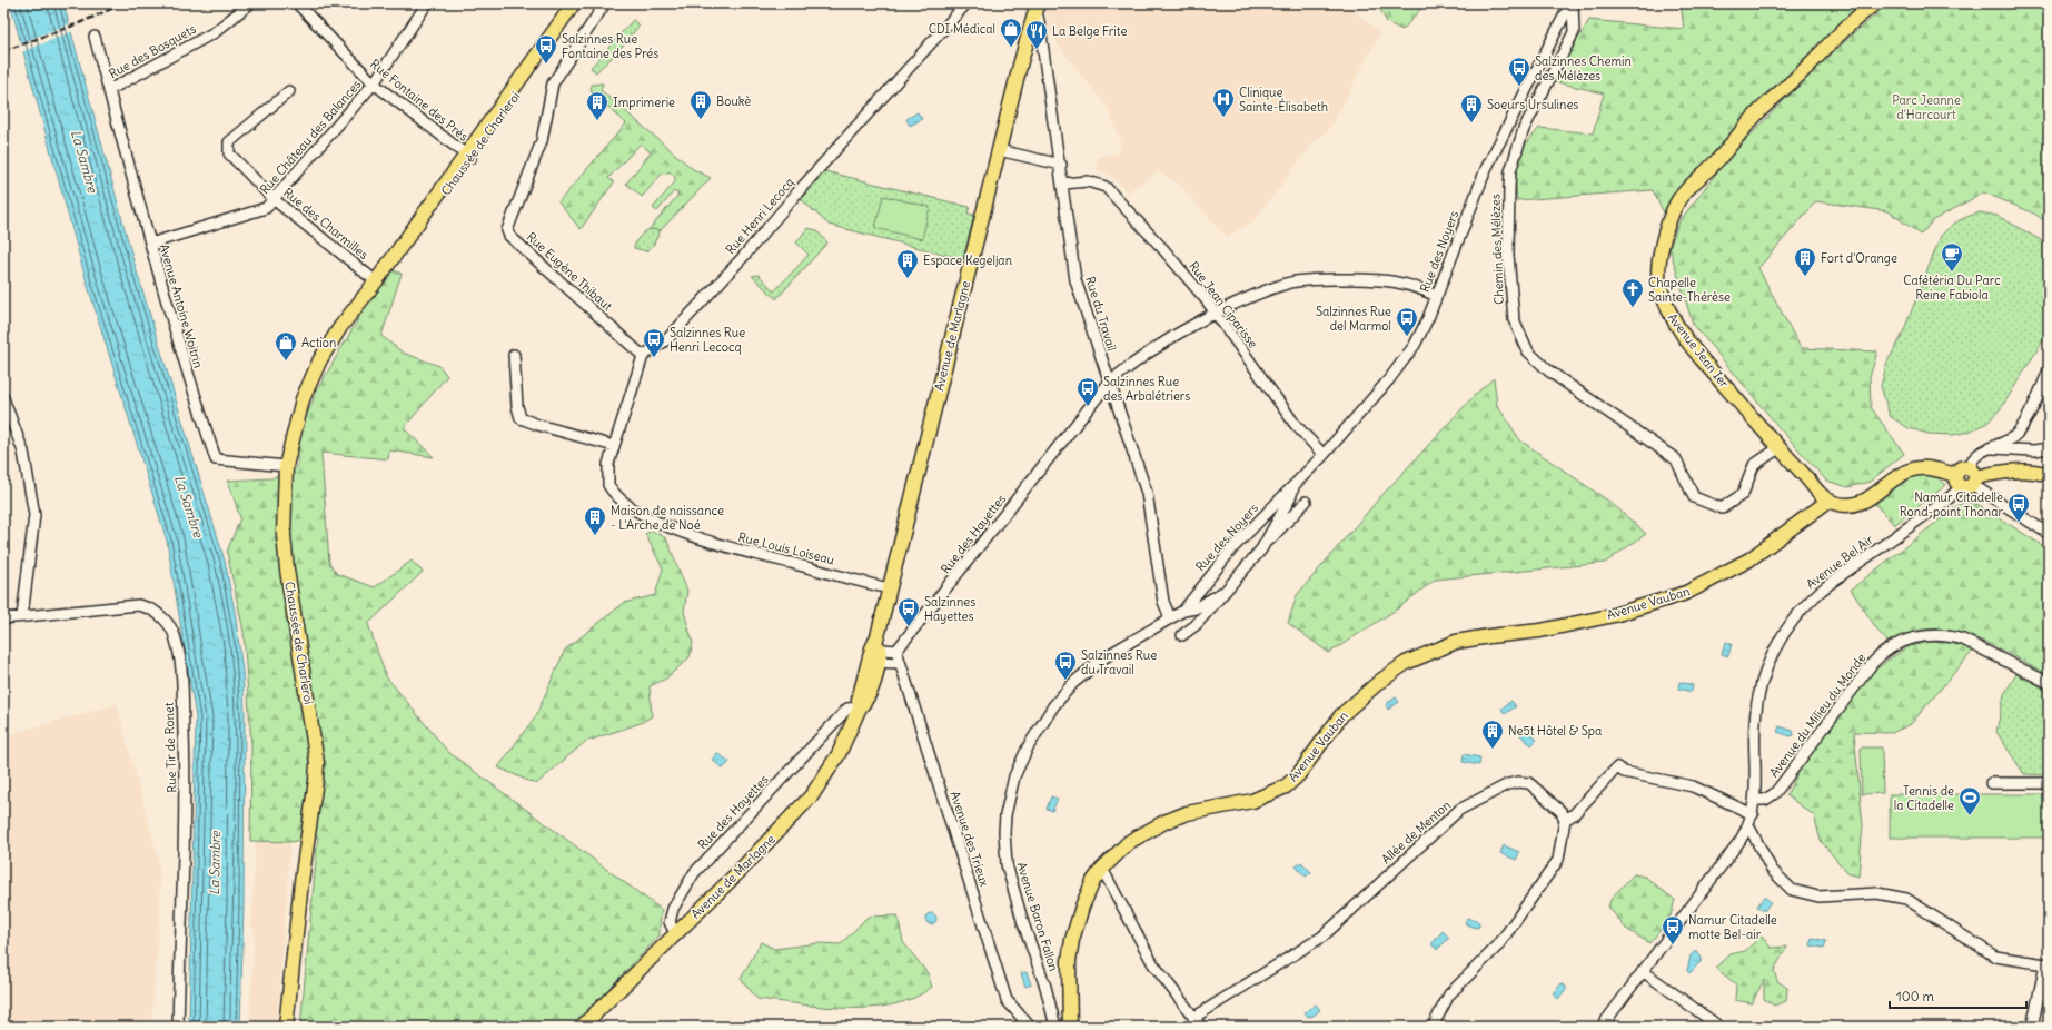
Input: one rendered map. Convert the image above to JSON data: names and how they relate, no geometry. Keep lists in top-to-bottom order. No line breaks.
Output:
{"streets":{"main road":["Chaussée de Charleroi","Avenue de Marlagne","Avenue Jean Ier","Avenue Vauban"],"street":["Rue des Bosquets","Rue Fontaine des Prés","Rue Château des Balances","Rue Henri Lecocq","Rue des Charmilles","Chemin des Mélèzes","Rue des Noyers","Rue Eugène Thibaut","Rue Jean Ciparisse","Avenue Antoine Woitrin","Rue du Travail","Rue des Hayettes","Rue Louis Loiseau","Avenue Bel Air","Avenue du Milieu du Monde","Rue Tir de Ronet","Allée de Menton","Avenue des Trieux","Avenue Baron Fallon"]},"crossings":[["Rue des Bosquets","Avenue Antoine Woitrin"],["Rue Fontaine des Prés","Rue Château des Balances"],["Rue Fontaine des Prés","Chaussée de Charleroi"],["Rue Château des Balances","Rue des Charmilles"],["Rue Château des Balances","Avenue Antoine Woitrin"],["Chaussée de Charleroi","Rue des Charmilles"],["Chaussée de Charleroi","Avenue Antoine Woitrin"],["Rue Henri Lecocq","Rue Eugène Thibaut"],["Chemin des Mélèzes","Rue des Noyers"],["Chemin des Mélèzes","Avenue Jean Ier"],["Rue des Noyers","Rue Jean Ciparisse"],["Rue des Noyers","Rue du Travail"],["Rue des Noyers","Rue des Hayettes"],["Rue des Noyers","Avenue Baron Fallon"],["Rue Jean Ciparisse","Rue du Travail"],["Rue Jean Ciparisse","Rue des Hayettes"],["Rue du Travail","Avenue de Marlagne"],["Rue du Travail","Rue des Hayettes"],["Rue du Travail","Avenue Baron Fallon"],["Avenue de Marlagne","Rue des Hayettes"],["Avenue de Marlagne","Rue Louis Loiseau"],["Avenue Jean Ier","Avenue Vauban"],["Rue des Hayettes","Avenue des Trieux"],["Avenue Bel Air","Avenue du Milieu du Monde"]],"water":["La Sambre"],"parks":["Parc Jeanne d'Harcourt"],"places":{"shop":["CDI Médical","Action"],"restaurant":["La Belge Frite"],"bus stop":["Salzinnes Rue Fontaine des Prés","Salzinnes Chemin des Mélèzes","Salzinnes Rue del Marmol","Salzinnes Rue Henri Lecocq","Salzinnes Rue des Arbalétriers","Namur Citadelle Rond-point Thonar","Salzinnes Hayettes","Salzinnes Rue du Travail","Namur Citadelle motte Bel-air"],"hospital":["Clinique Sainte-Élisabeth"],"building":["Boukè","Imprimerie","Soeurs Ursulines","Fort d'Orange","Espace Kegeljan","Maison de naissance - L'Arche de Noé","Ne5t Hôtel & Spa"],"cafe":["Cafétéria Du Parc Reine Fabiola"],"church":["Chapelle Sainte-Thérèse"],"sports":["Tennis de la Citadelle"]},"scale_bar":"100 m"}
